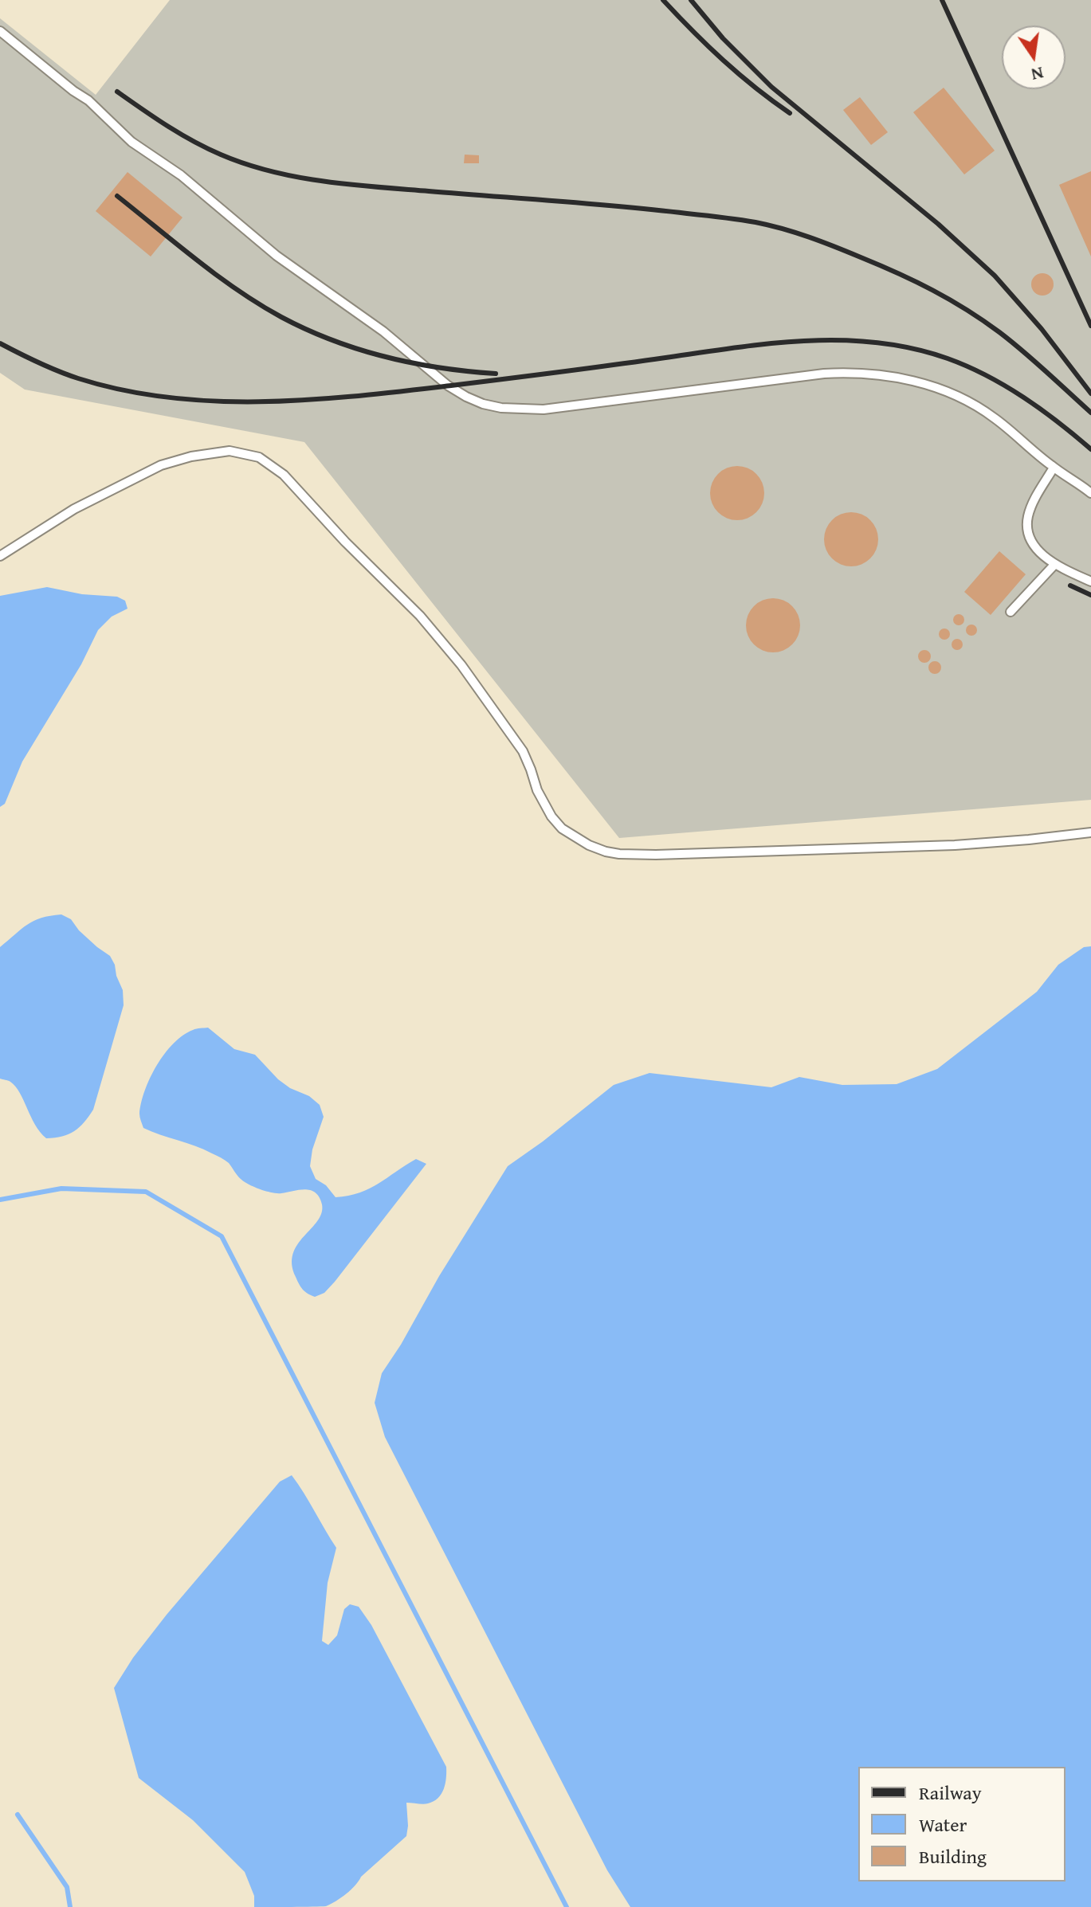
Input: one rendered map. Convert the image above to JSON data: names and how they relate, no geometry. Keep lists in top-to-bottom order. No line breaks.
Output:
{"legend":["Railway","Water","Building"],"north":"bottom"}
